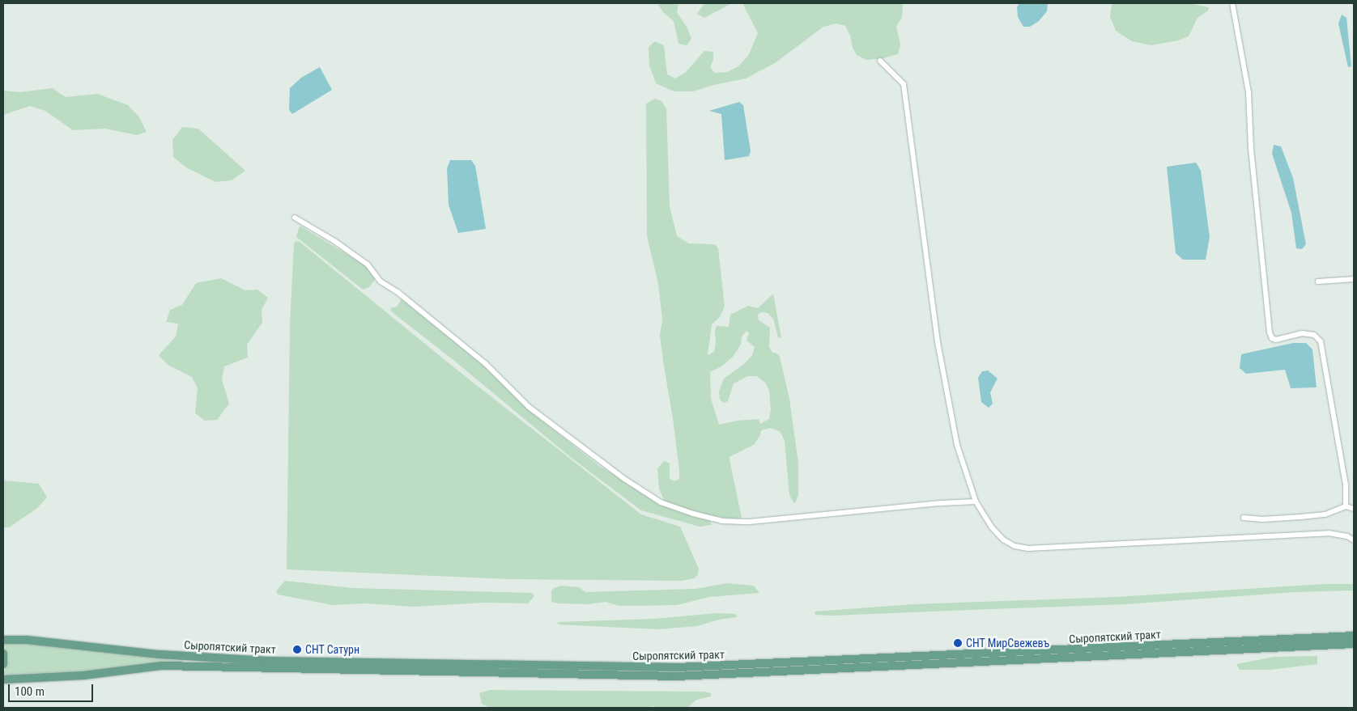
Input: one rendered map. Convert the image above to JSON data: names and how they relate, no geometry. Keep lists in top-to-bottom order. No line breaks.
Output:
{"streets":{"main road":["Сыропятский тракт"]},"places":["СНТ МирСвежевъ","СНТ Сатурн"],"scale_bar":"100 m"}
